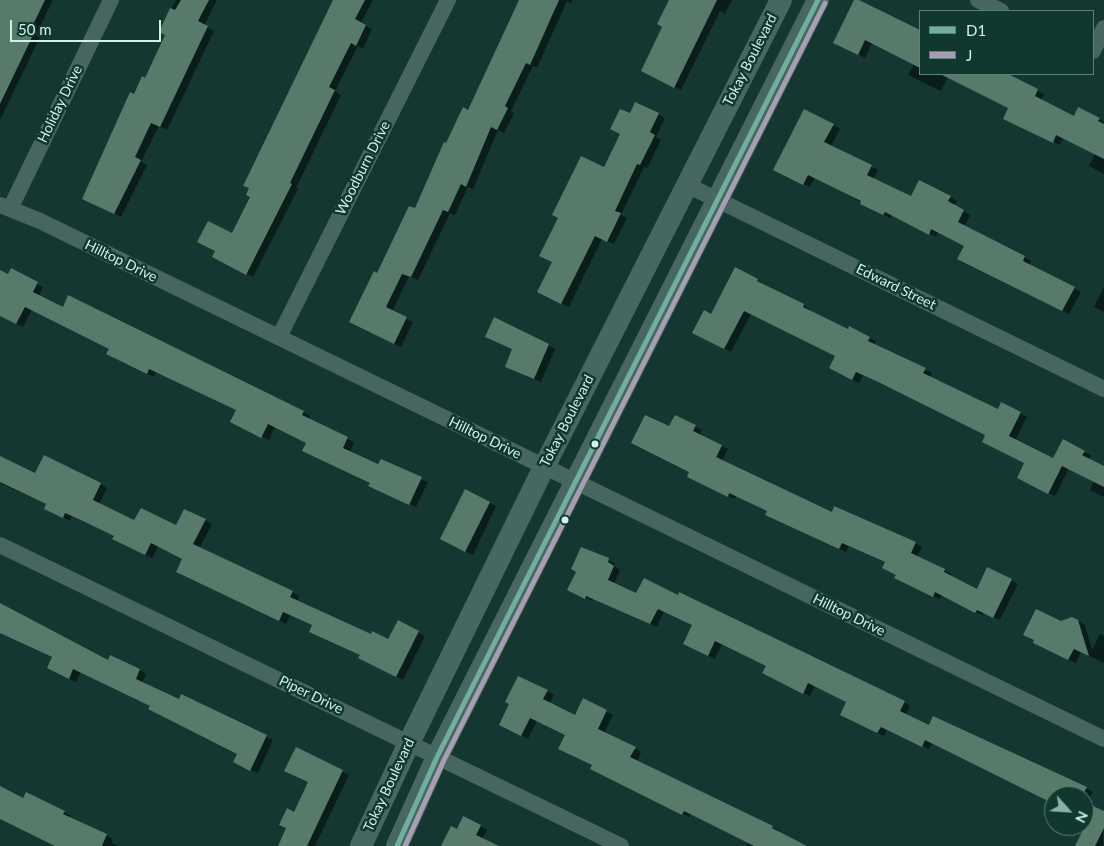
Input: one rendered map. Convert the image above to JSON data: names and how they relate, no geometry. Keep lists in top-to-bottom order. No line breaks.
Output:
{"streets":{"street":["Tokay Boulevard","Holiday Drive","Woodburn Drive","Hilltop Drive","Edward Street","Piper Drive"]},"crossings":[["Tokay Boulevard","Hilltop Drive"],["Tokay Boulevard","Edward Street"],["Tokay Boulevard","Piper Drive"],["Holiday Drive","Hilltop Drive"],["Woodburn Drive","Hilltop Drive"]],"lines":["transit line D1","transit line J"],"legend":["D1","J"],"scale_bar":"50 m","north":"bottom right"}
